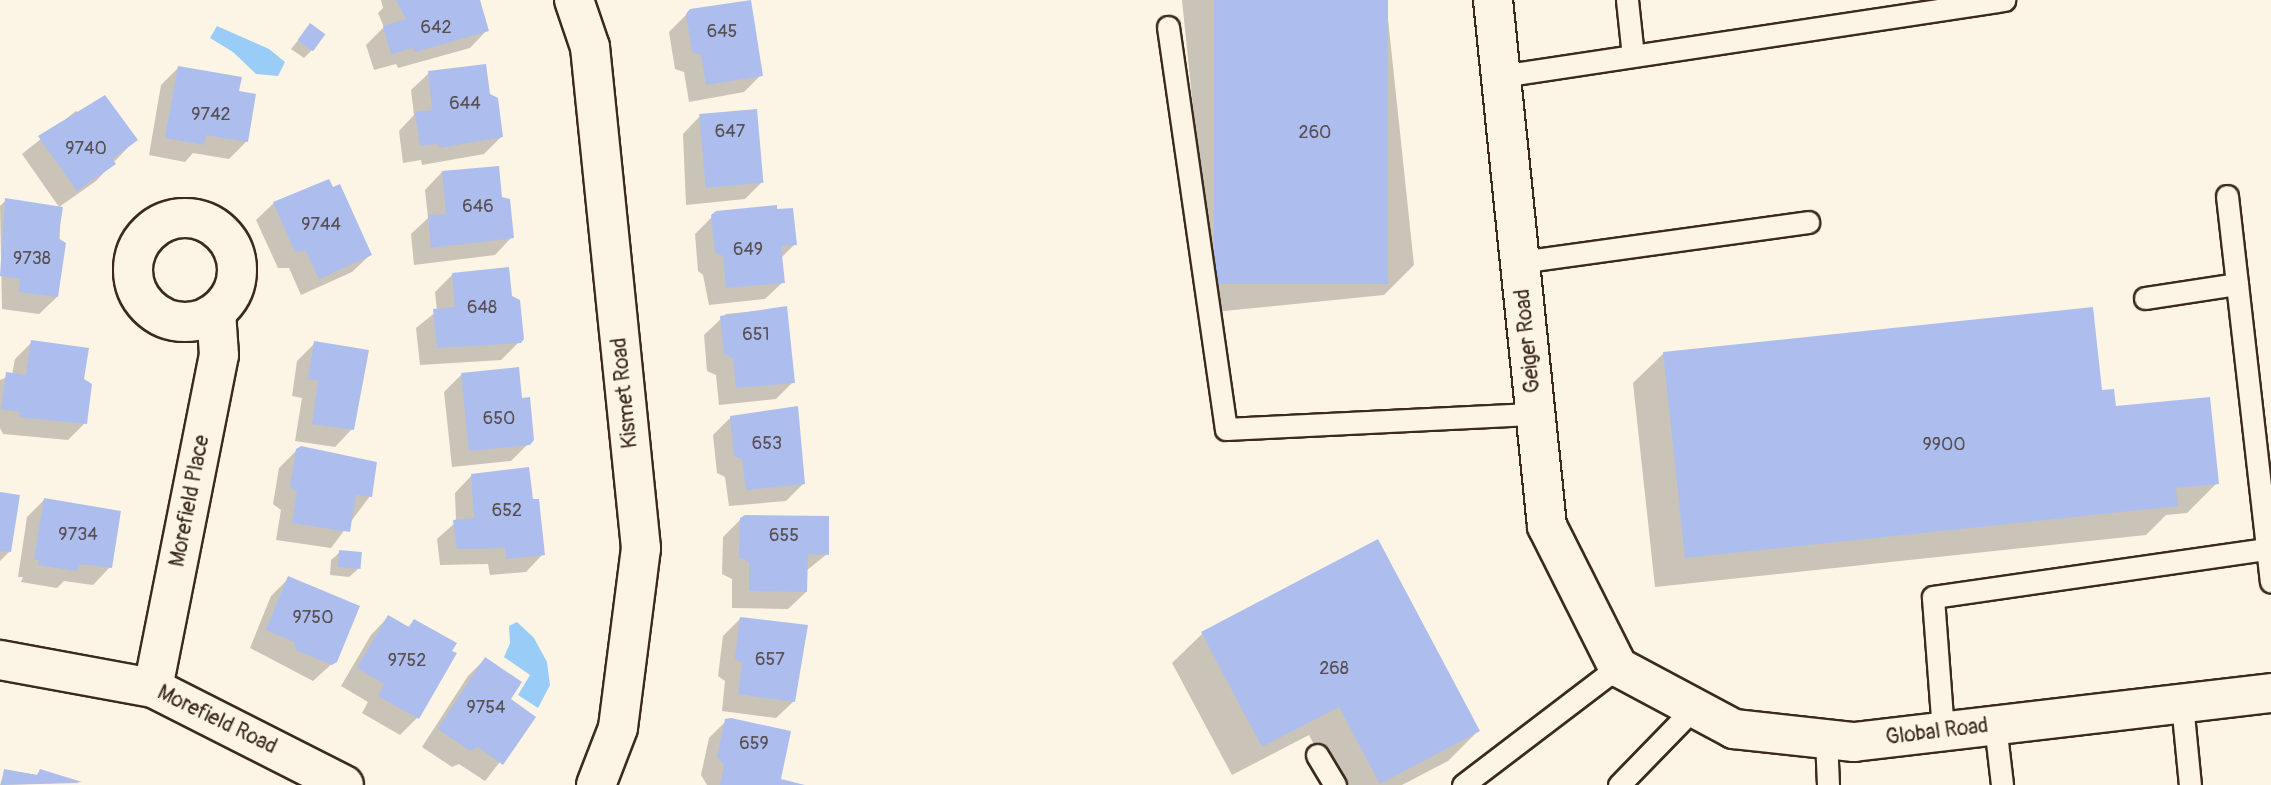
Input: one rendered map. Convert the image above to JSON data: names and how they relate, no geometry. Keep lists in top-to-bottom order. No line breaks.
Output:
{"streets":{"street":["Geiger Road","Kismet Road","Morefield Place","Morefield Road","Global Road"]},"crossings":[["Geiger Road","Global Road"],["Morefield Place","Morefield Road"]],"house_numbers":["642","645","644","9742","647","260","9740","646","9744","649","9738","648","651","650","653","9900","652","9734","655","9750","657","9752","268","9754","659"]}
